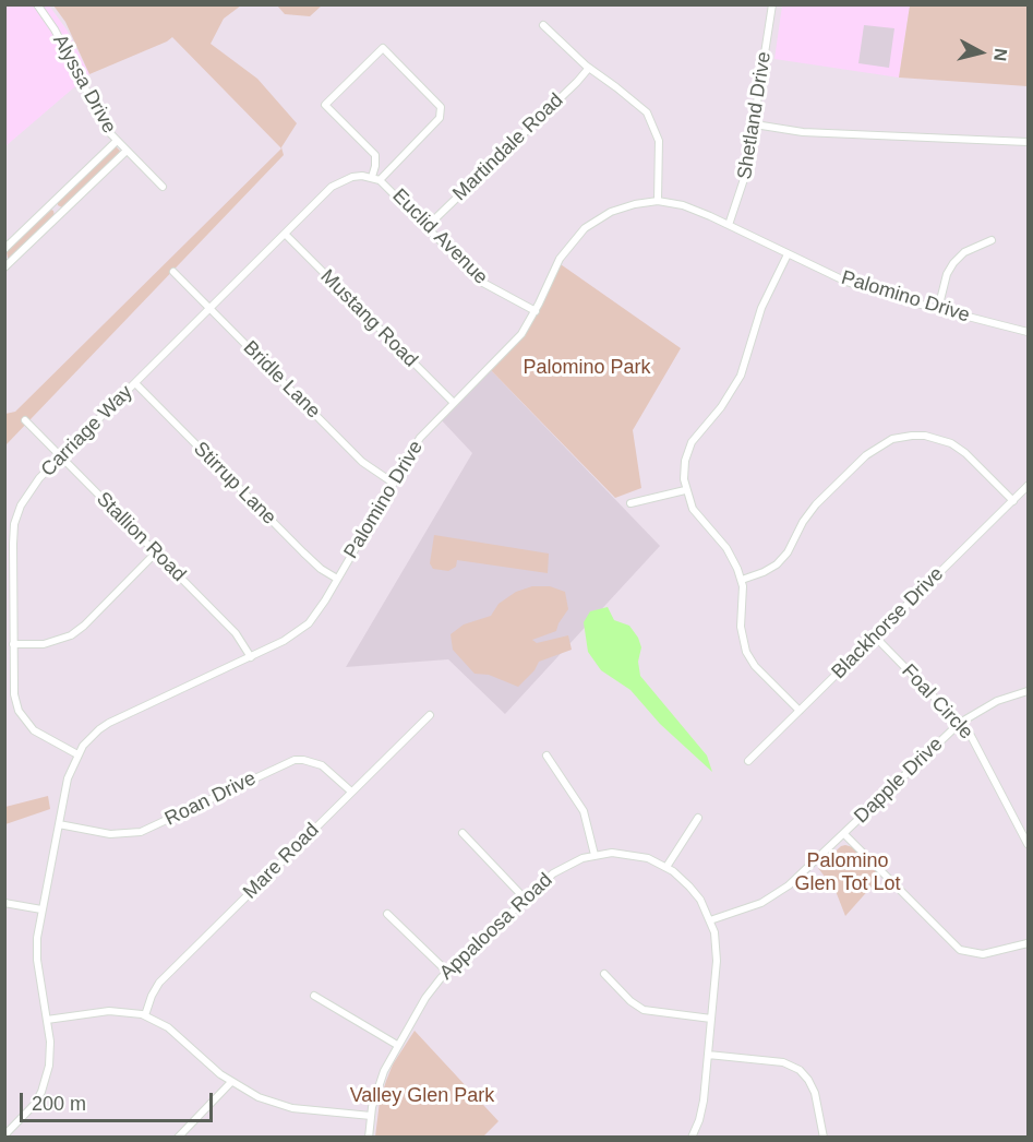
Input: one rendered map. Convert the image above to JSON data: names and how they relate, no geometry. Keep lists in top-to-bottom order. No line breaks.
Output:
{"streets":{"street":["Alyssa Drive","Shetland Drive","Martindale Road","Euclid Avenue","Palomino Drive","Mustang Road","Bridle Lane","Carriage Way","Stirrup Lane","Stallion Road","Blackhorse Drive","Foal Circle","Dapple Drive","Roan Drive","Mare Road","Appaloosa Road"]},"crossings":[["Shetland Drive","Palomino Drive"],["Martindale Road","Euclid Avenue"],["Euclid Avenue","Palomino Drive"],["Euclid Avenue","Carriage Way"],["Palomino Drive","Mustang Road"],["Palomino Drive","Bridle Lane"],["Palomino Drive","Carriage Way"],["Palomino Drive","Stirrup Lane"],["Palomino Drive","Stallion Road"],["Palomino Drive","Roan Drive"],["Mustang Road","Carriage Way"],["Bridle Lane","Carriage Way"],["Carriage Way","Stirrup Lane"],["Carriage Way","Stallion Road"],["Blackhorse Drive","Foal Circle"],["Foal Circle","Dapple Drive"],["Dapple Drive","Appaloosa Road"],["Roan Drive","Mare Road"]],"parks":["Palomino Park","Palomino Glen Tot Lot","Valley Glen Park"],"scale_bar":"200 m","north":"right"}
